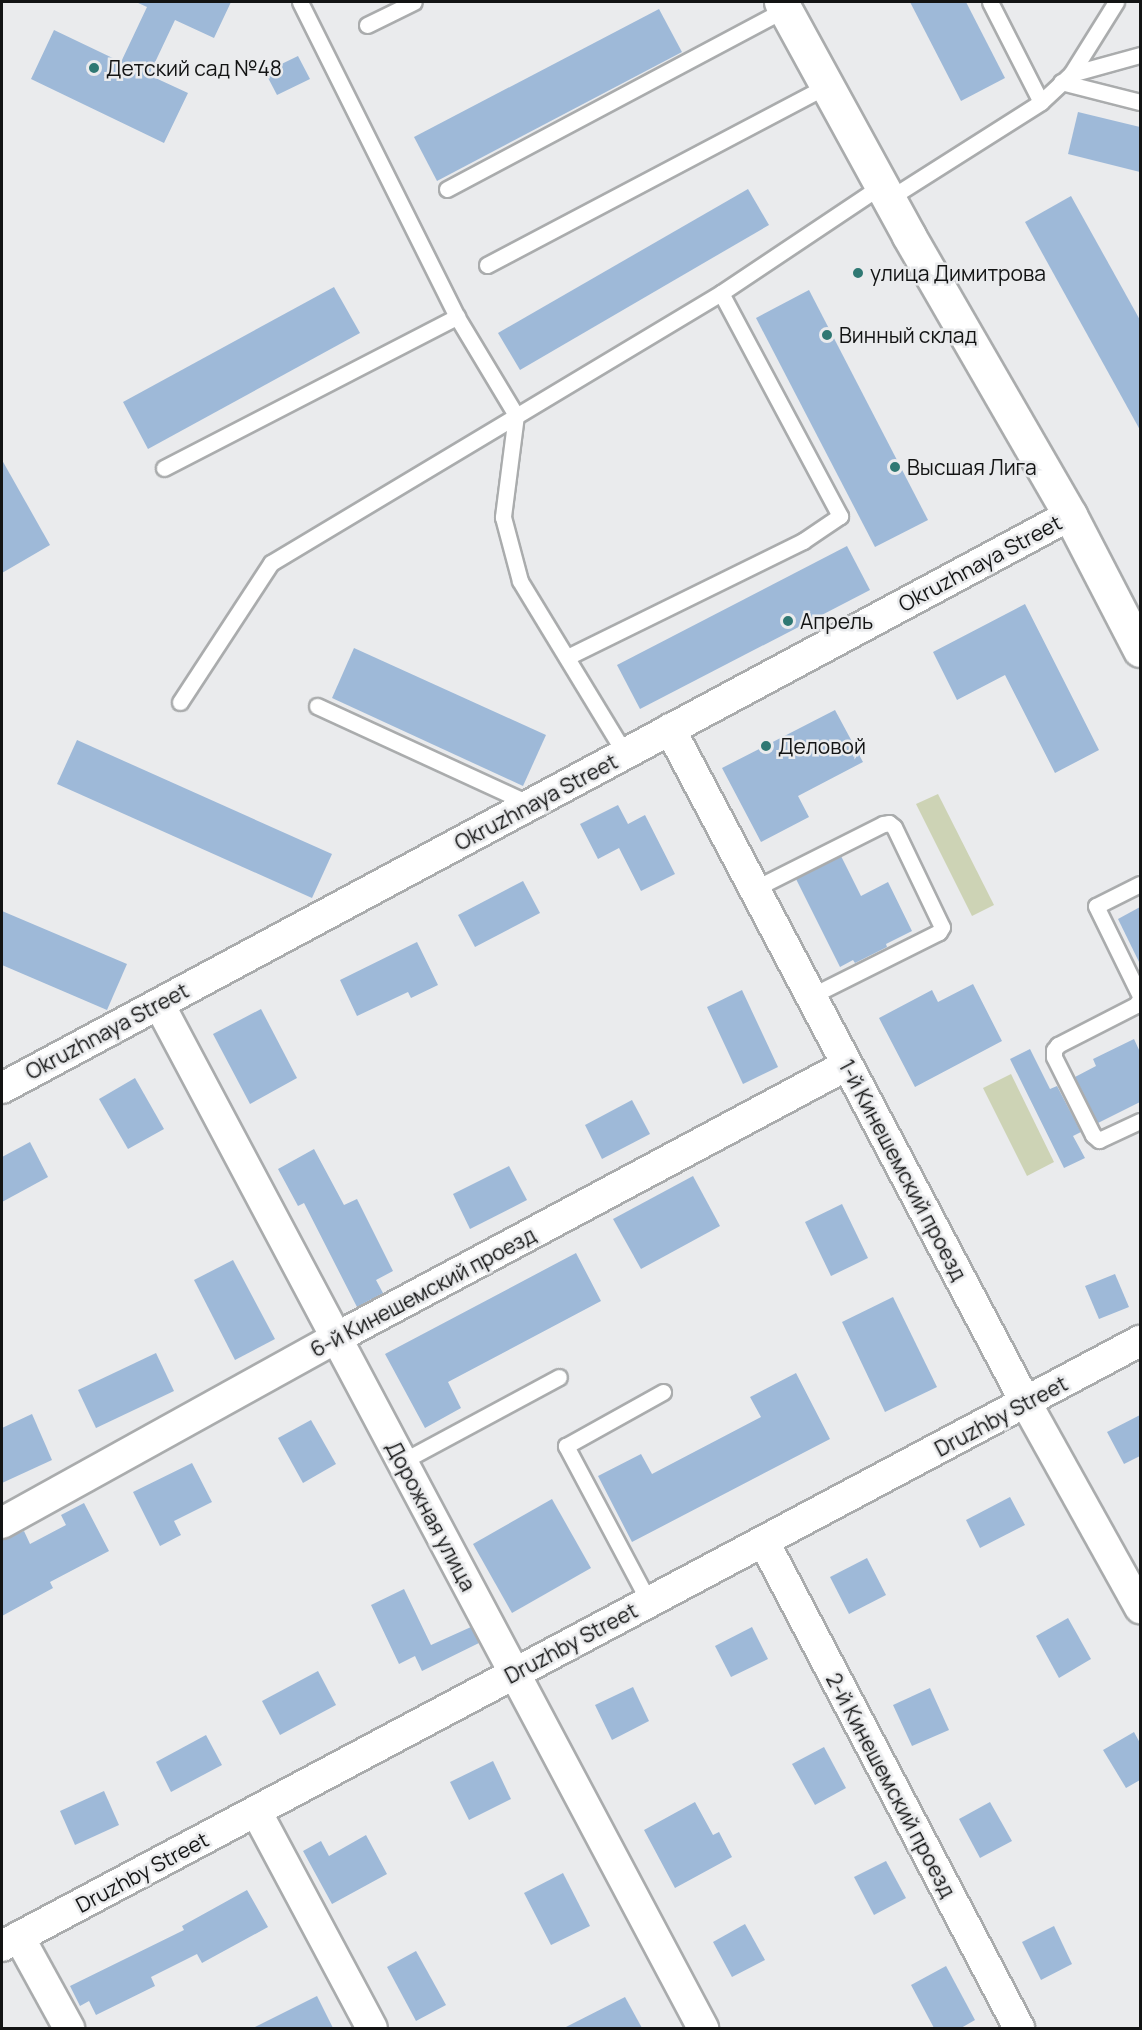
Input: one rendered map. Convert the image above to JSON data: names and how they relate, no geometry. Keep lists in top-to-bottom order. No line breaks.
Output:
{"streets":{"street":["Okruzhnaya Street","1-й Кинешемский проезд","6-й Кинешемский проезд","Druzhby Street","Дорожная улица","2-й Кинешемский проезд"]},"crossings":[["Okruzhnaya Street","1-й Кинешемский проезд"],["Okruzhnaya Street","Дорожная улица"],["1-й Кинешемский проезд","6-й Кинешемский проезд"],["1-й Кинешемский проезд","Druzhby Street"],["6-й Кинешемский проезд","Дорожная улица"],["Druzhby Street","Дорожная улица"],["Druzhby Street","2-й Кинешемский проезд"]],"places":["Детский сад №48","улица Димитрова","Винный склад","Высшая Лига","Апрель","Деловой"]}
